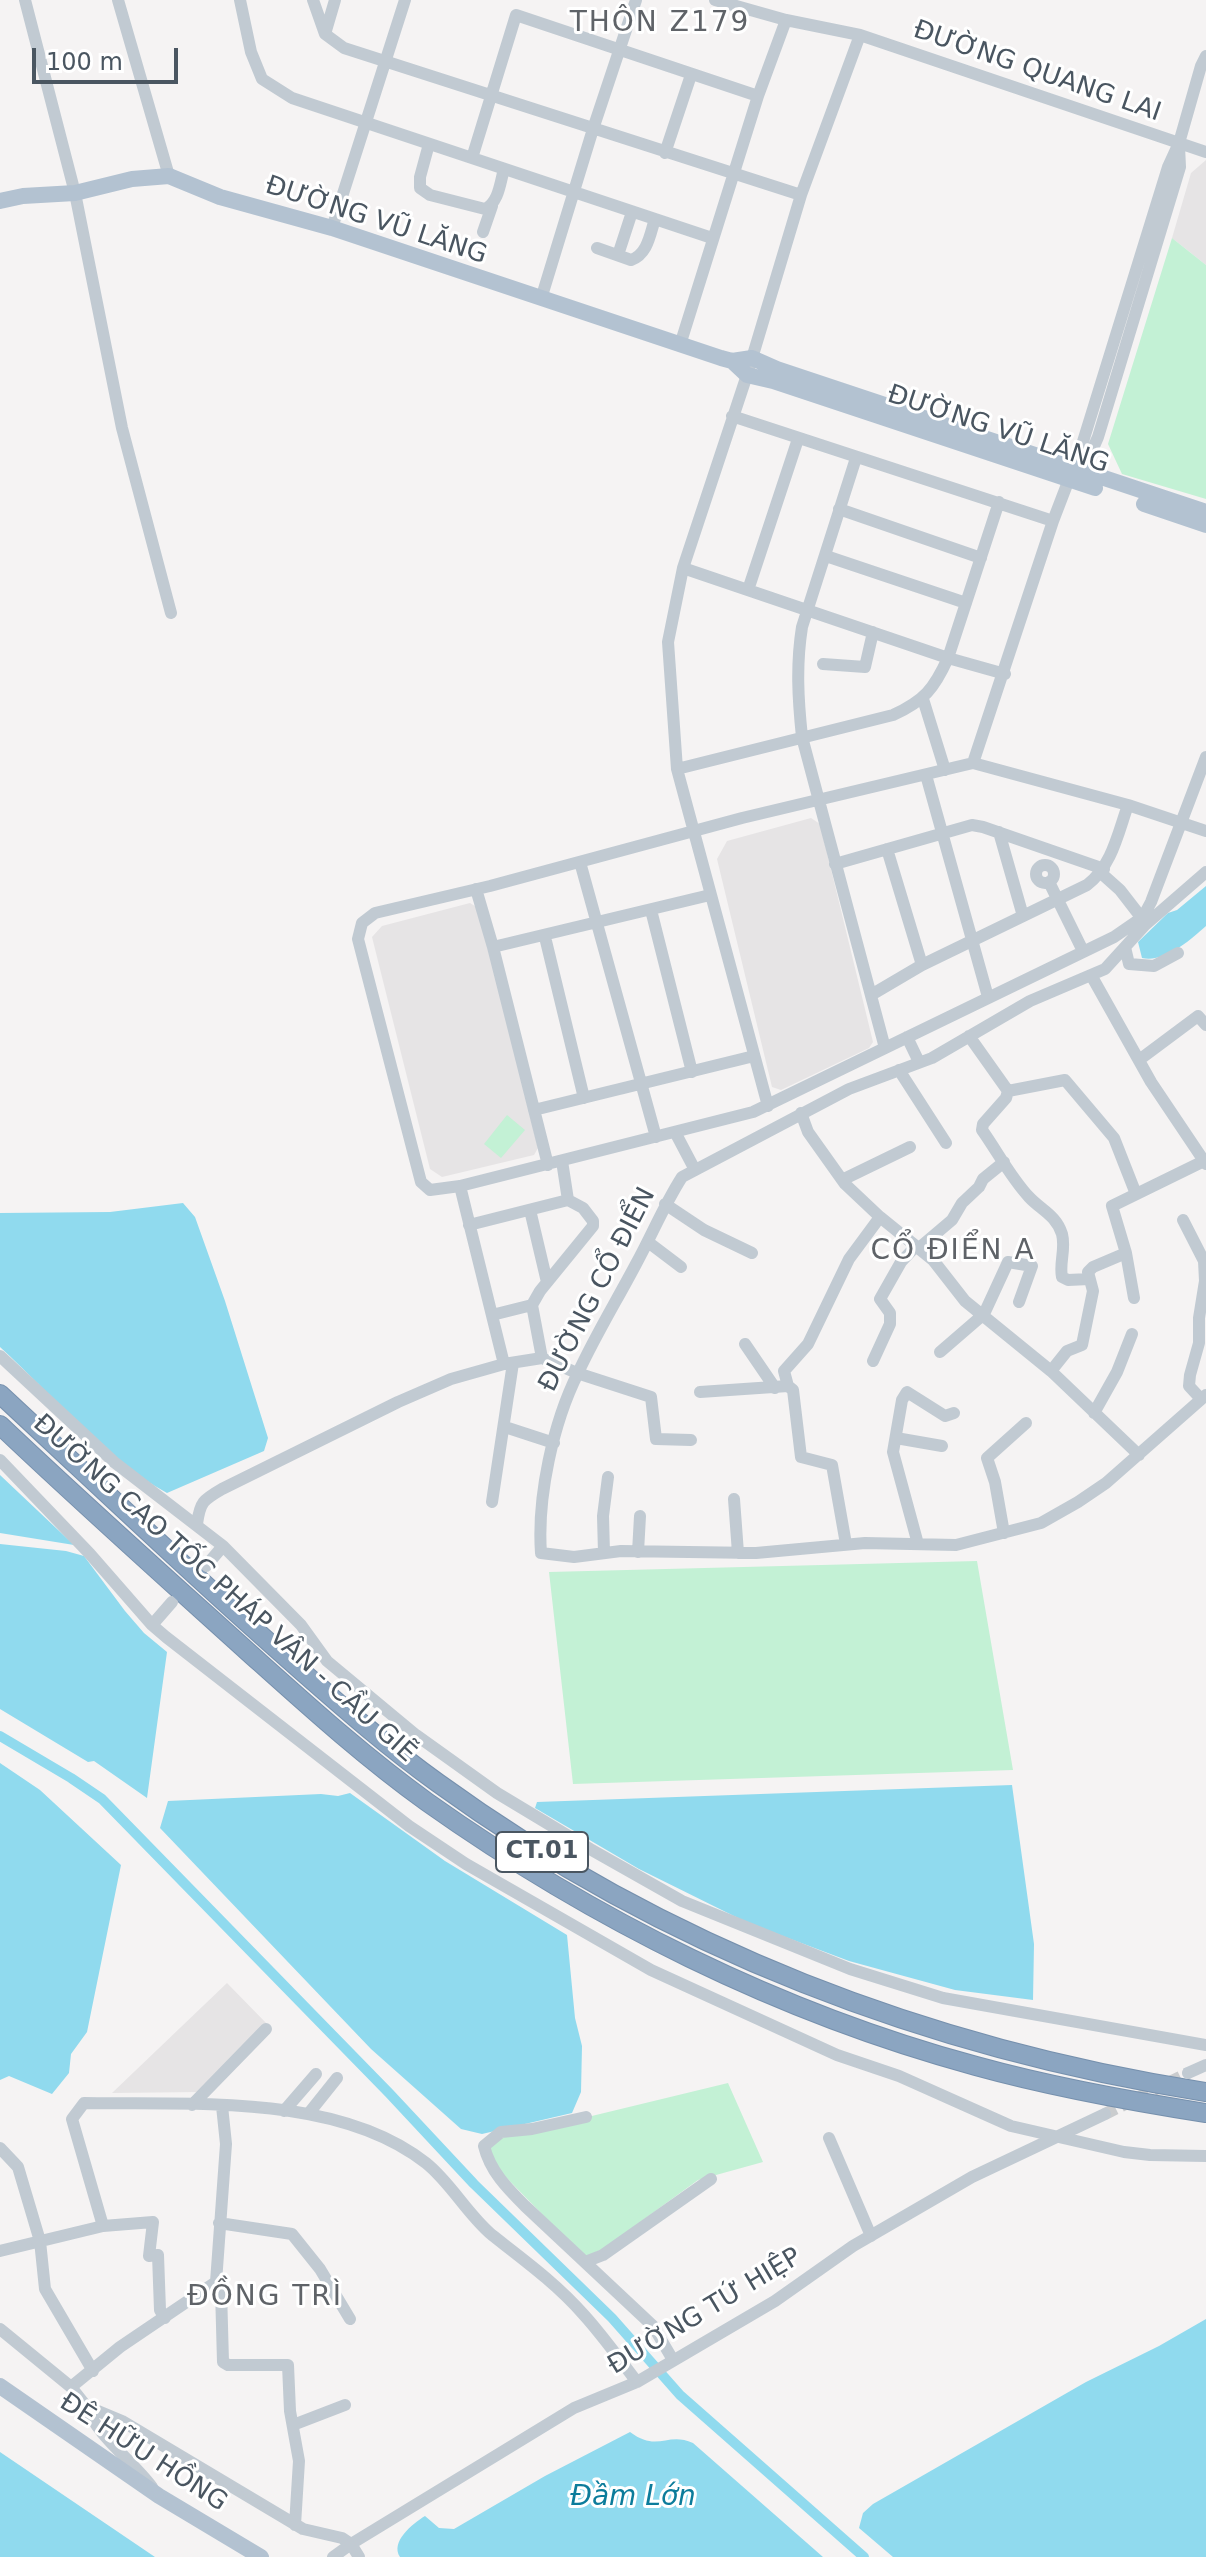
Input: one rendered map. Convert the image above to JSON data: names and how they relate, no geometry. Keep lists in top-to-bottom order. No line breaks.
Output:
{"streets":{"highway":["ĐƯỜNG CAO TỐC PHÁP VÂN - CẦU GIẼ","CT.01"],"main road":["ĐƯỜNG VŨ LĂNG","ĐÊ HỮU HỒNG"],"street":["ĐƯỜNG QUANG LAI","ĐƯỜNG CỔ ĐIỂN","ĐƯỜNG TỨ HIỆP"]},"districts":["THÔN Z179","CỔ ĐIỂN A","ĐỒNG TRÌ"],"water":["Đầm Lớn"],"scale_bar":"100 m"}
